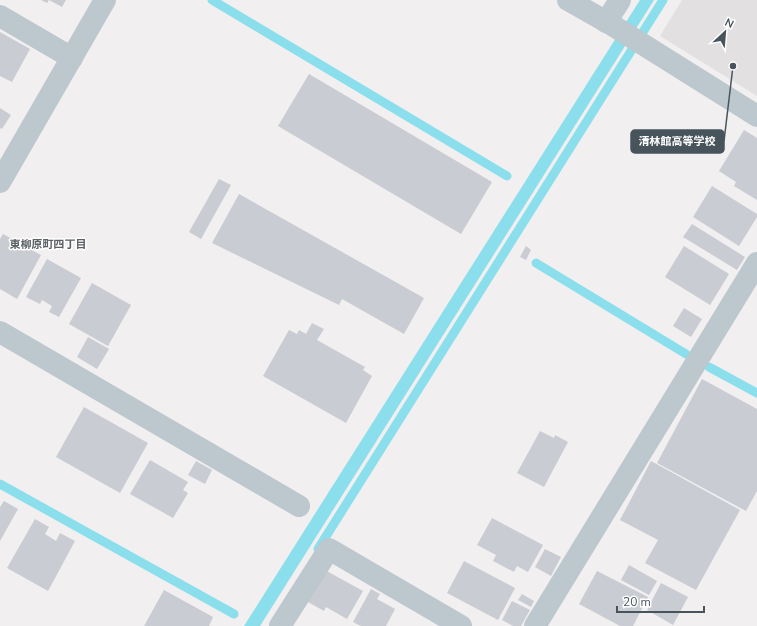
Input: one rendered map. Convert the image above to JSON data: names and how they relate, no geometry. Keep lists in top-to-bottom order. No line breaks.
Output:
{"districts":["東柳原町四丁目"],"places":["清林館高等学校"],"scale_bar":"20 m","north":"top right"}
